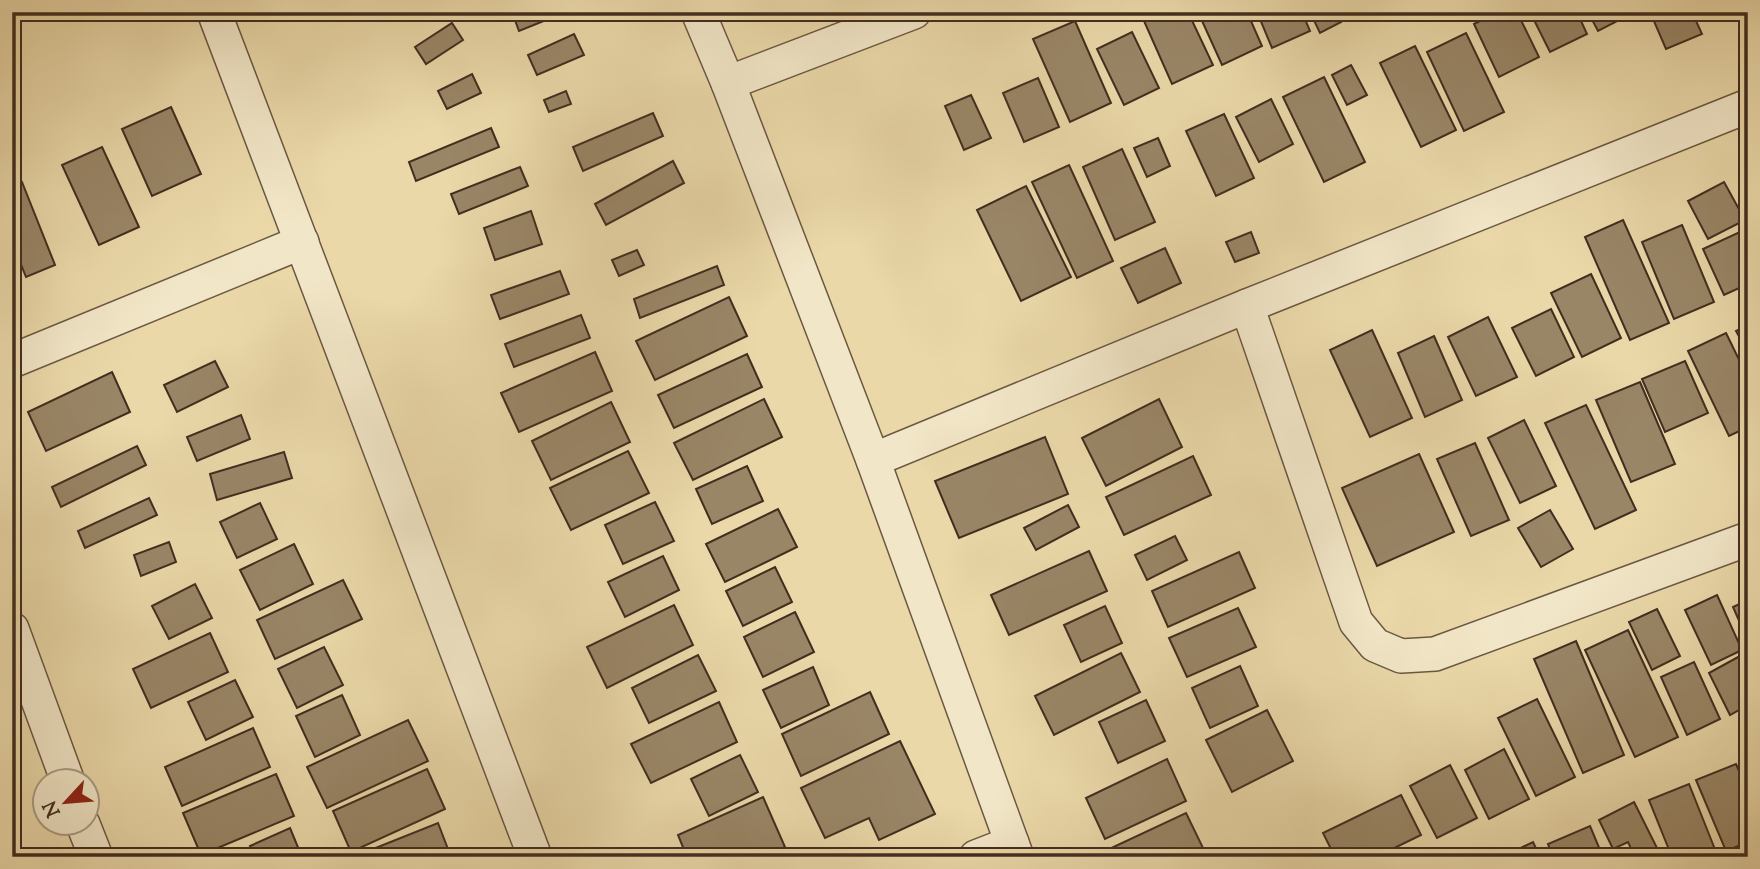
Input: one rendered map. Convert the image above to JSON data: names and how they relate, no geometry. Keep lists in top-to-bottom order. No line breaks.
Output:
{"north":"bottom left"}
